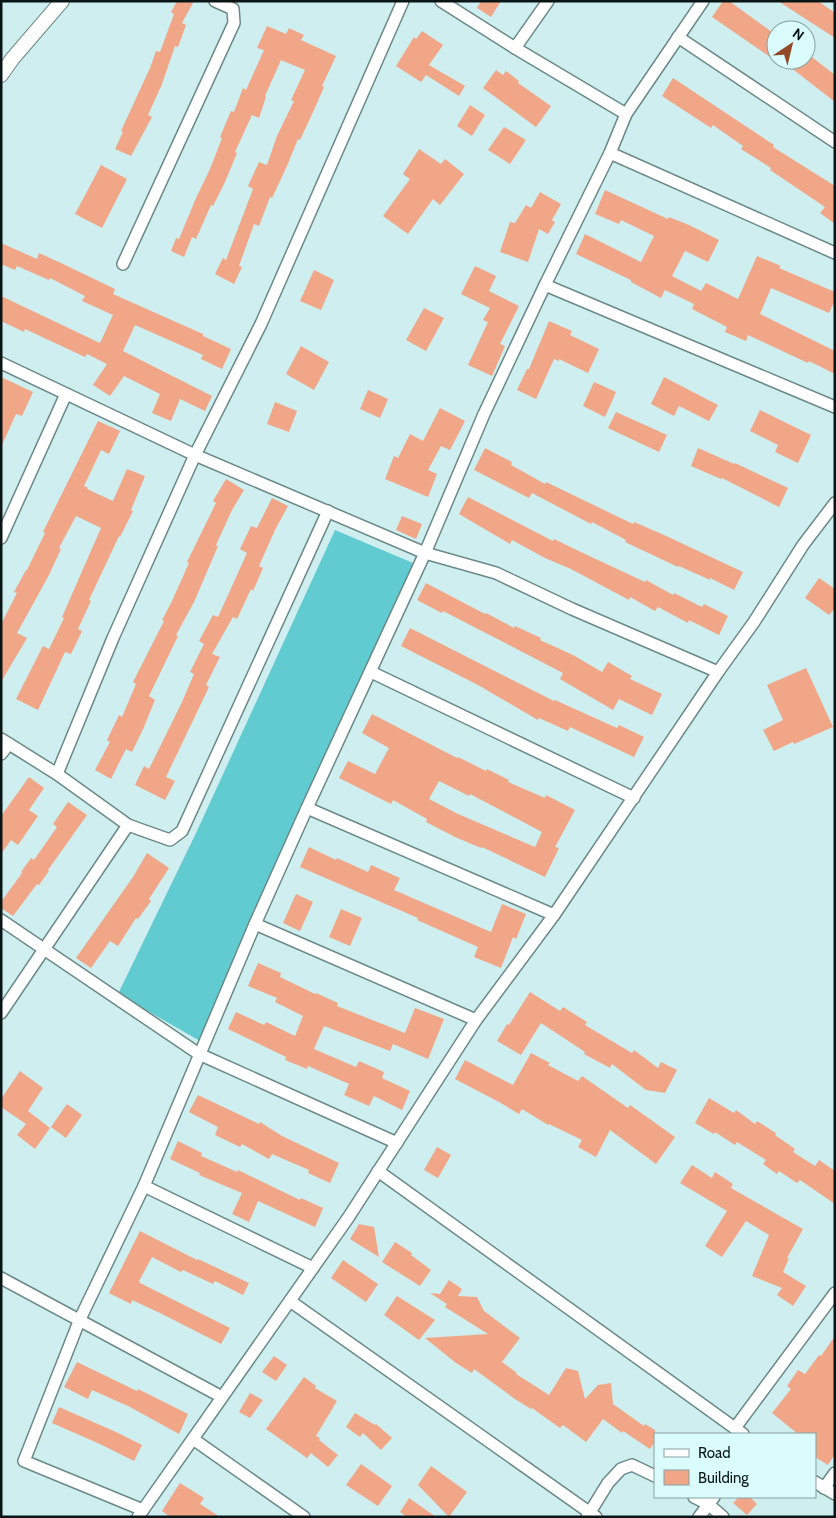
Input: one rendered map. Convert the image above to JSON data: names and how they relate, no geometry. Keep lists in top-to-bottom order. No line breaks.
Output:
{"legend":["Road","Building"],"north":"top right"}
